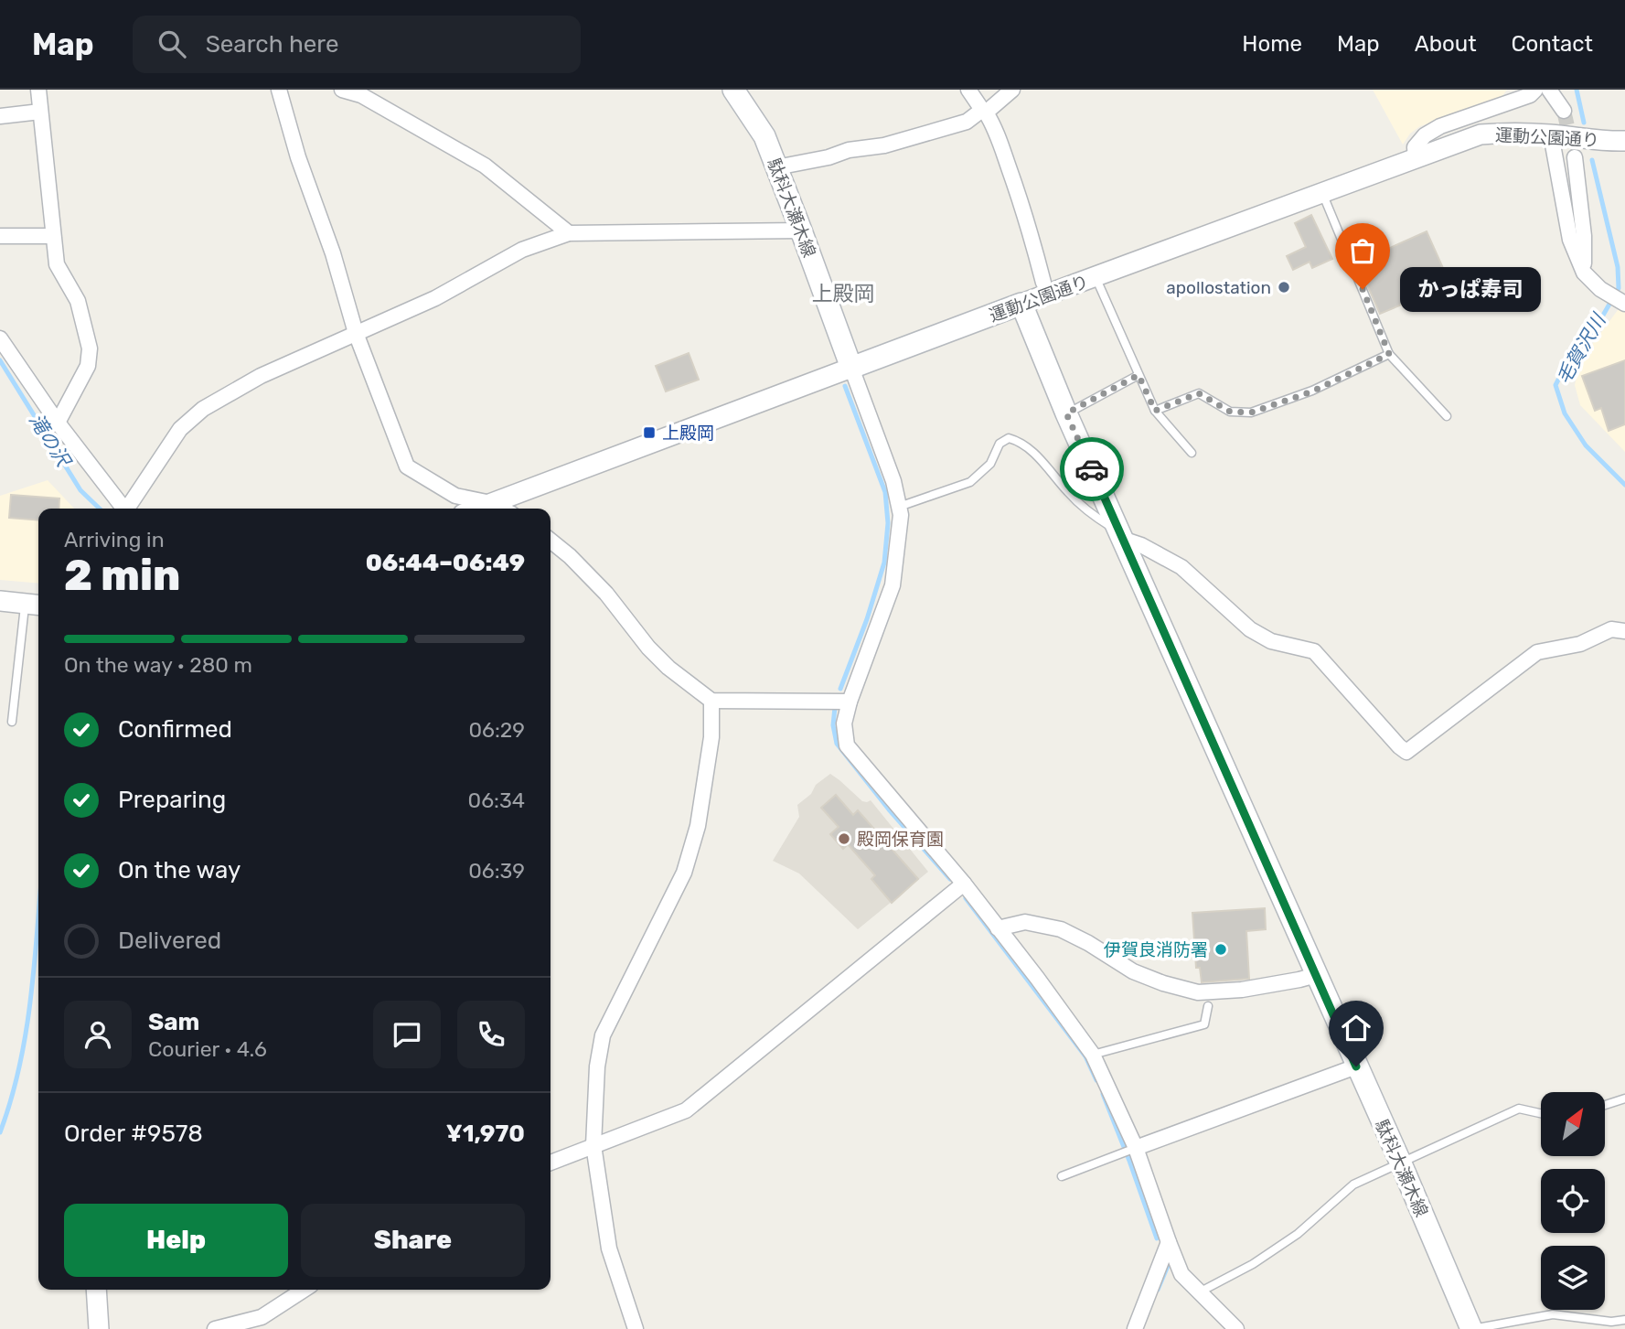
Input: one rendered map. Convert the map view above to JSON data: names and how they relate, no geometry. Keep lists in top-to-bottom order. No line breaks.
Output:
{"streets":{"main road":["運動公園通り","駄科大瀬木線"]},"crossings":[["運動公園通り","駄科大瀬木線"]],"districts":["上殿岡"],"water":["毛賀沢川","滝の沢"],"places":{"other":["apollostation","かっぱ寿司","殿岡保育園","伊賀良消防署"],"transit":["上殿岡"]},"north":"top right","page":{"header":"Map","search":"Search here","nav":["Home","Map","About","Contact"],"bubble":"かっぱ寿司","heading":["2 min","Arriving in","06:44–06:49"],"panel":["Sam","Courier · 4.6","Order #9578","¥1,970"],"bar":"On the way · 280 m","list":[["Confirmed","06:29"],["Preparing","06:34"],["On the way","06:39"],"Delivered"],"buttons":["Help","Share"]}}
